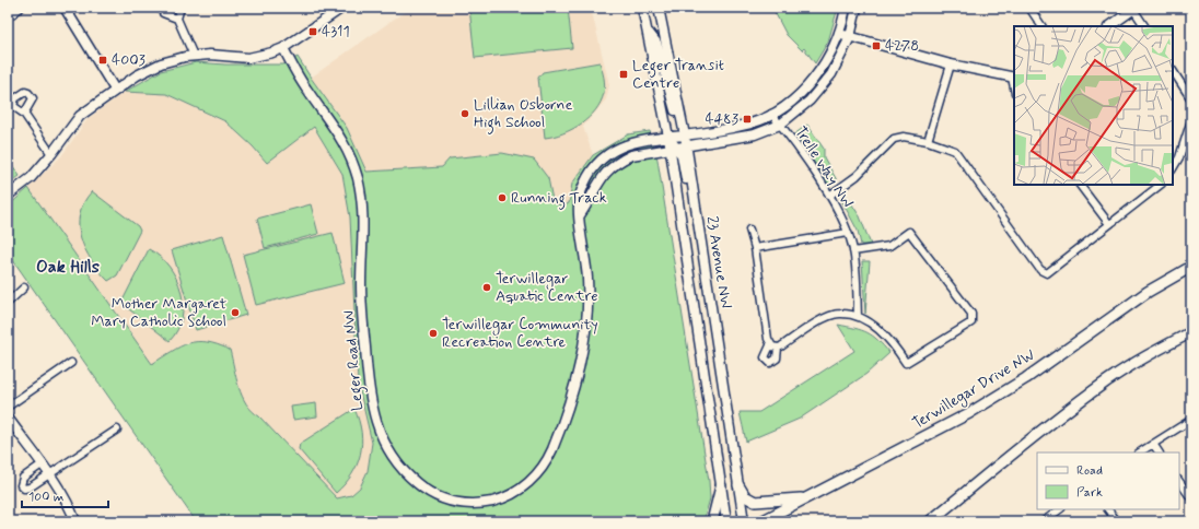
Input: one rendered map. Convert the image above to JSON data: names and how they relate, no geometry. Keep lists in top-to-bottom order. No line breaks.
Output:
{"streets":{"main road":["Terwillegar Drive NW"],"street":["Trelle Way NW","23 Avenue NW","Leger Road NW"]},"crossings":[["Trelle Way NW","Leger Road NW"],["23 Avenue NW","Leger Road NW"]],"districts":["Oak Hills"],"places":{"transit":["4311","4278","4003","Leger Transit Centre","4483"],"other":["Lillian Osborne High School","Running Track","Terwillegar Aquatic Centre","Mother Margaret Mary Catholic School","Terwillegar Community Recreation Centre"]},"legend":["Road","Park"],"scale_bar":"100 m"}
